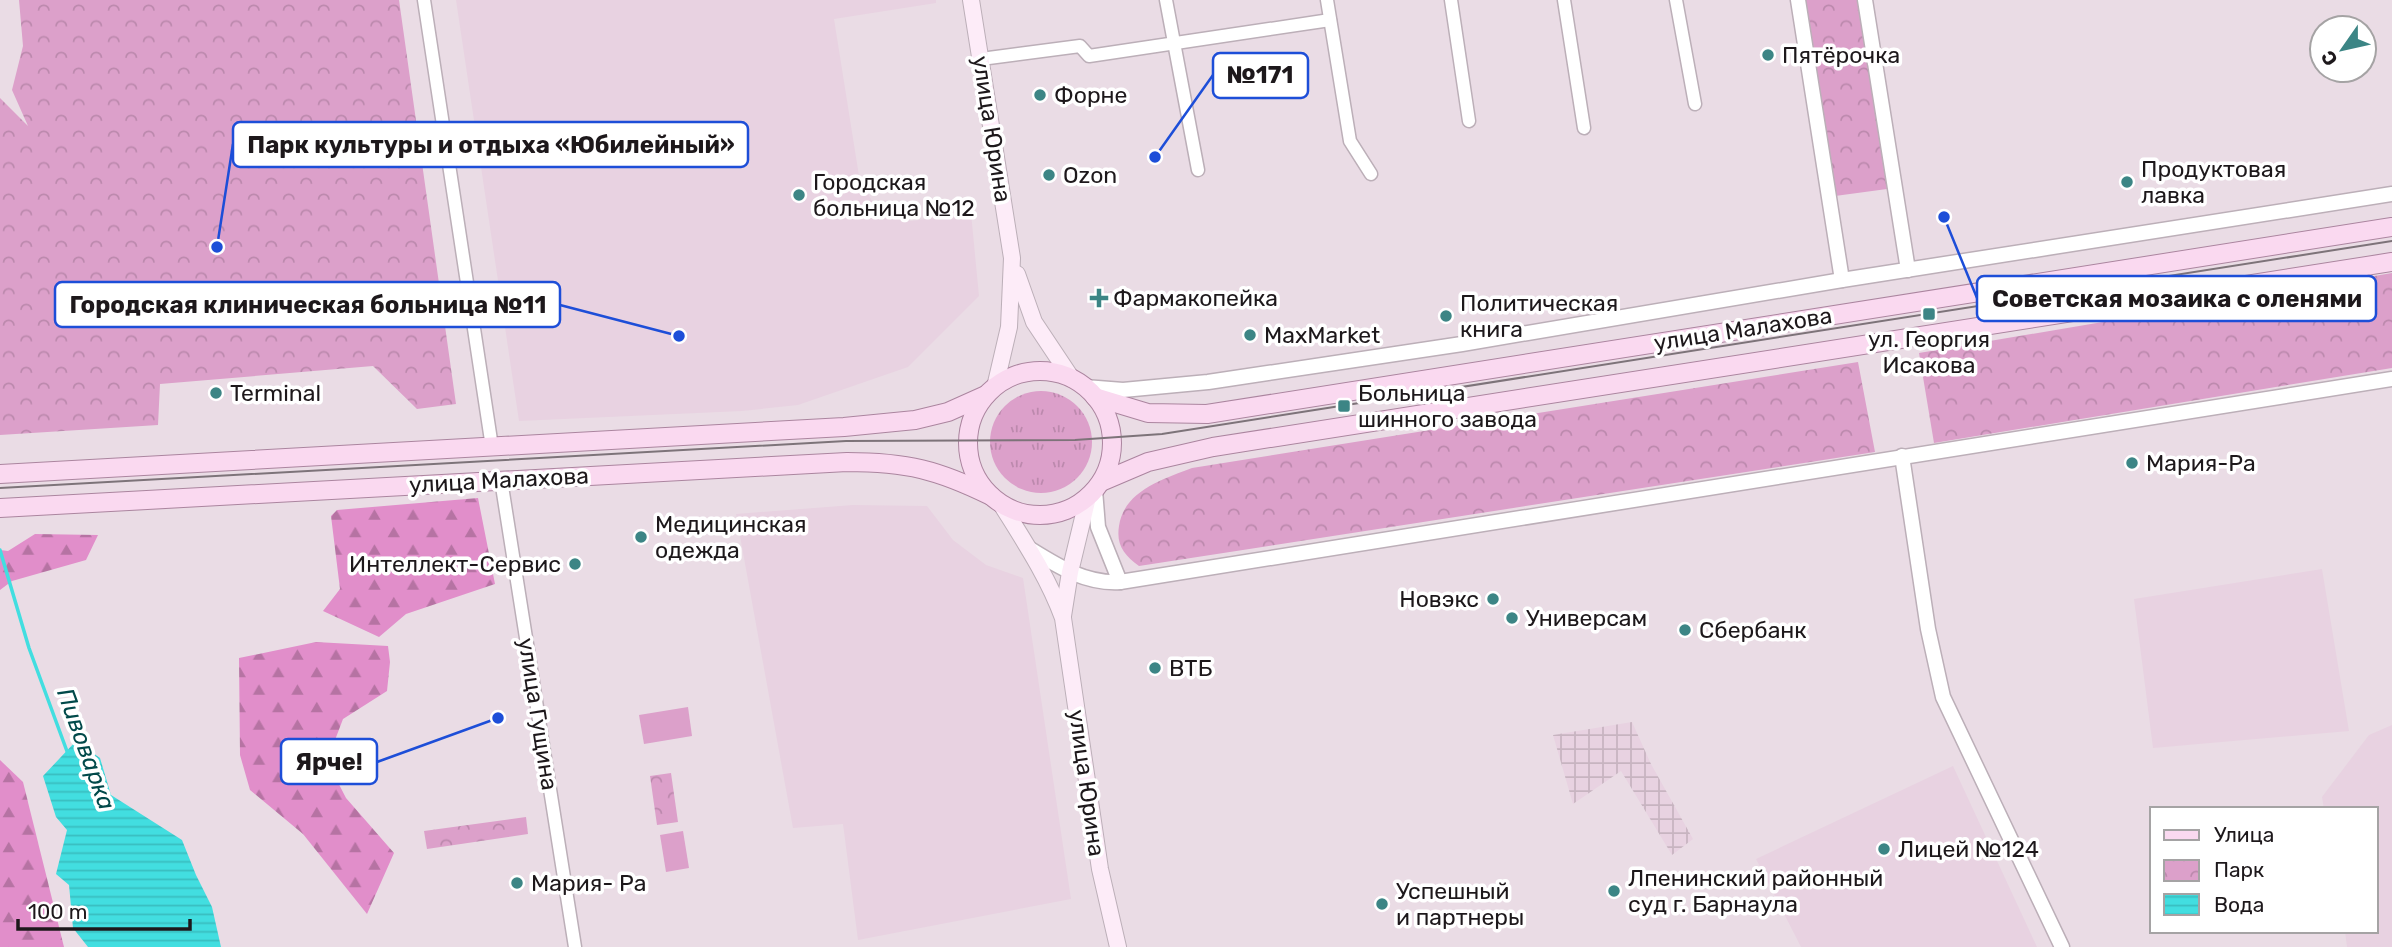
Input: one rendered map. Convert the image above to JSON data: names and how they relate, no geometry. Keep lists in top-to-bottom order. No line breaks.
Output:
{"streets":{"main road":["улица Юрина","улица Малахова"],"street":["улица Гущина"]},"crossings":[["улица Юрина","улица Малахова"],["улица Малахова","улица Гущина"]],"water":["Пивоварка"],"places":{"other":["Пятёрочка","Форне","№171","Ozon","Продуктовая лавка","Городская больница №12","Советская мозаика с оленями","Парк культуры и отдыха «Юбилейный»","Политическая книга","MaxMarket","Городская клиническая больница №11","Terminal","Мария-Ра","Медицинская одежда","Интеллект-Сервис","Новэкс","Универсам","Сбербанк","ВТБ","Ярче!","Лицей №124","Мария- Ра","Лпенинский районный суд г. Барнаула","Успешный и партнеры"],"health":["Фармакопейка"],"transit":["ул. Георгия Исакова","Больница шинного завода"]},"legend":["Улица","Парк","Вода"],"scale_bar":"100 m","north":"bottom left"}
